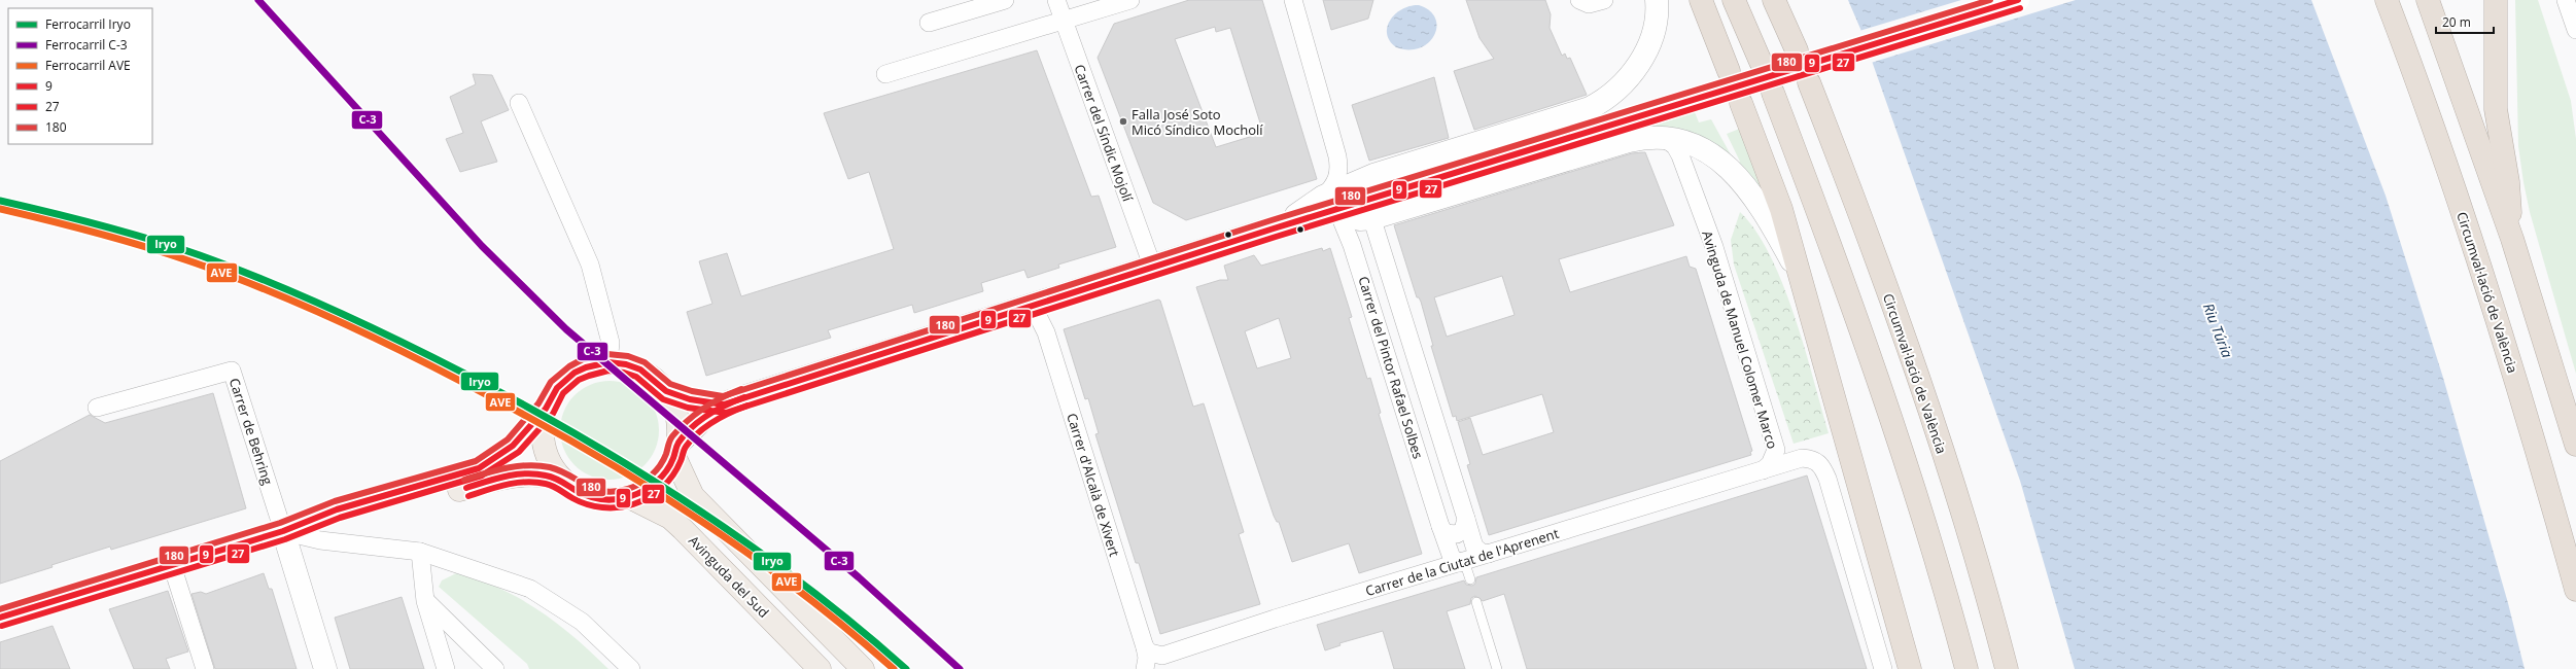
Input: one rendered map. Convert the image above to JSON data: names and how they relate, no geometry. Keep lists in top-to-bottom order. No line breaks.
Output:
{"streets":{"highway":["Circumval·lació de València"],"main road":["Avinguda del Sud"],"street":["Carrer del Síndic Mojolí","Avinguda de Manuel Colomer Marco","Carrer del Pintor Rafael Solbes","Carrer de Behring","Carrer d'Alcalà de Xivert","Carrer de la Ciutat de l'Aprenent"]},"crossings":[["Avinguda de Manuel Colomer Marco","Carrer de la Ciutat de l'Aprenent"],["Carrer del Pintor Rafael Solbes","Carrer de la Ciutat de l'Aprenent"],["Carrer d'Alcalà de Xivert","Carrer de la Ciutat de l'Aprenent"]],"water":["Riu Túria"],"places":["Falla José Soto Micó Síndico Mocholí"],"lines":["rail line C-3","transit line 9","transit line 180","transit line 27","rail line Iryo","rail line AVE"],"legend":["Ferrocarril Iryo","Ferrocarril C-3","Ferrocarril AVE","9","27","180"],"scale_bar":"20 m"}
